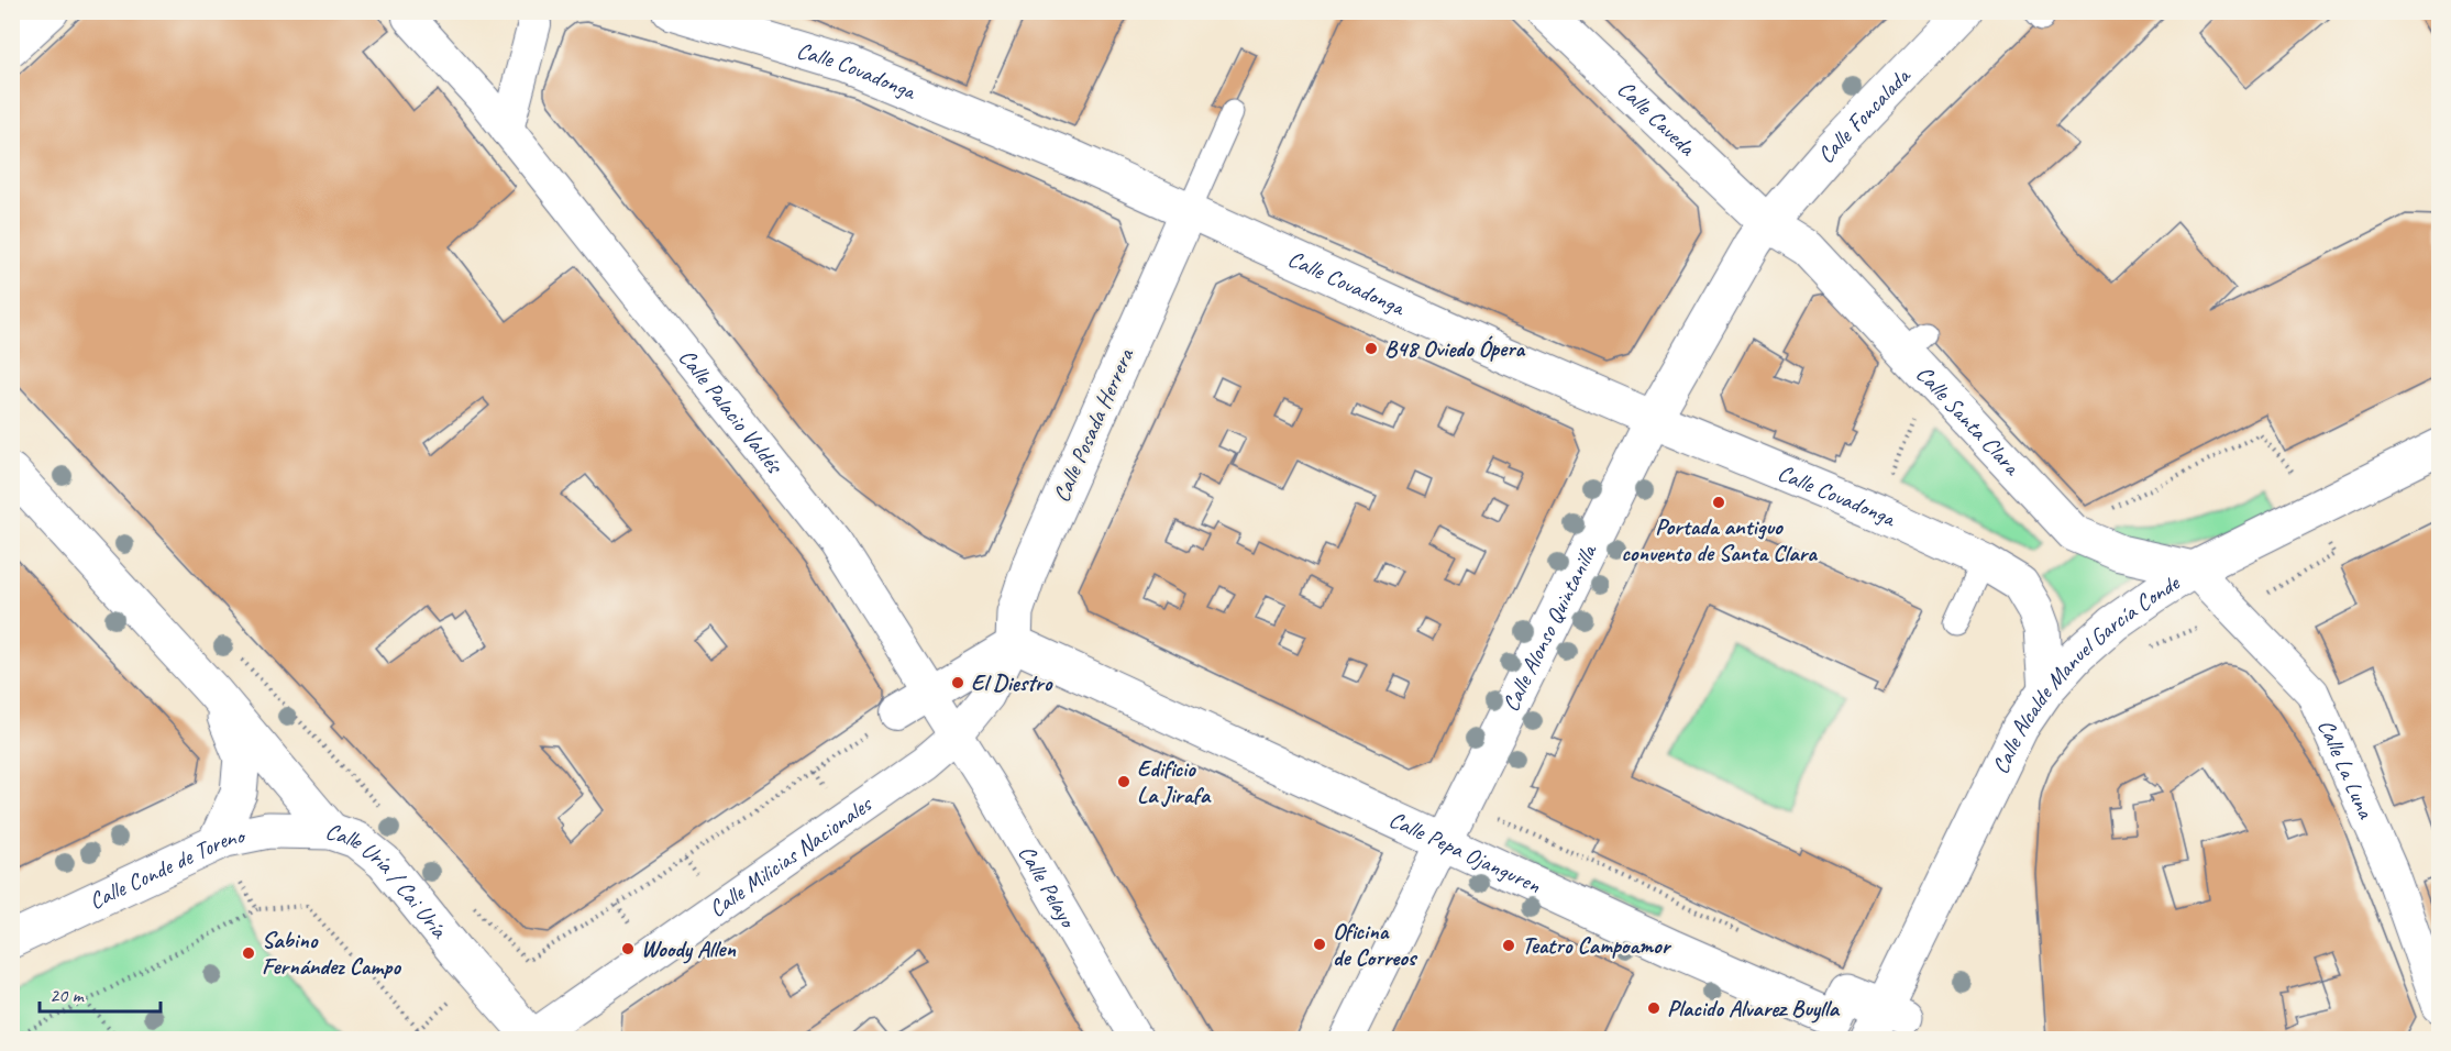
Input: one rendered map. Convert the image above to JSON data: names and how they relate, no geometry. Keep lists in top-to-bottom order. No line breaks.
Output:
{"streets":{"street":["Calle Covadonga","Calle Foncalada","Calle Caveda","Calle Palacio Valdés","Calle Santa Clara","Calle Posada Herrera","Calle Alonso Quintanilla","Calle Alcalde Manuel García Conde","Calle La Luna","Calle Pepa Ojanguren","Calle Milicias Nacionales","Calle Conde de Toreno","Calle Uría / Cai Uría","Calle Pelayo"]},"crossings":[["Calle Covadonga","Calle Posada Herrera"],["Calle Covadonga","Calle Alonso Quintanilla"],["Calle Covadonga","Calle Alcalde Manuel García Conde"],["Calle Foncalada","Calle Caveda"],["Calle Foncalada","Calle Santa Clara"],["Calle Foncalada","Calle Alonso Quintanilla"],["Calle Caveda","Calle Santa Clara"],["Calle Caveda","Calle Alonso Quintanilla"],["Calle Palacio Valdés","Calle Milicias Nacionales"],["Calle Palacio Valdés","Calle Pelayo"],["Calle Santa Clara","Calle Alonso Quintanilla"],["Calle Santa Clara","Calle Alcalde Manuel García Conde"],["Calle Santa Clara","Calle La Luna"],["Calle Posada Herrera","Calle Pepa Ojanguren"],["Calle Posada Herrera","Calle Milicias Nacionales"],["Calle Alonso Quintanilla","Calle Pepa Ojanguren"],["Calle Alcalde Manuel García Conde","Calle La Luna"],["Calle Alcalde Manuel García Conde","Calle Pepa Ojanguren"],["Calle Pepa Ojanguren","Calle Milicias Nacionales"],["Calle Milicias Nacionales","Calle Uría / Cai Uría"],["Calle Milicias Nacionales","Calle Pelayo"],["Calle Conde de Toreno","Calle Uría / Cai Uría"]],"places":["B48 Oviedo Ópera","Portada antiguo convento de Santa Clara","El Diestro","Edificio La Jirafa","Oficina de Correos","Teatro Campoamor","Woody Allen","Sabino Fernández Campo","Placido Alvarez Buylla"],"scale_bar":"20 m"}
